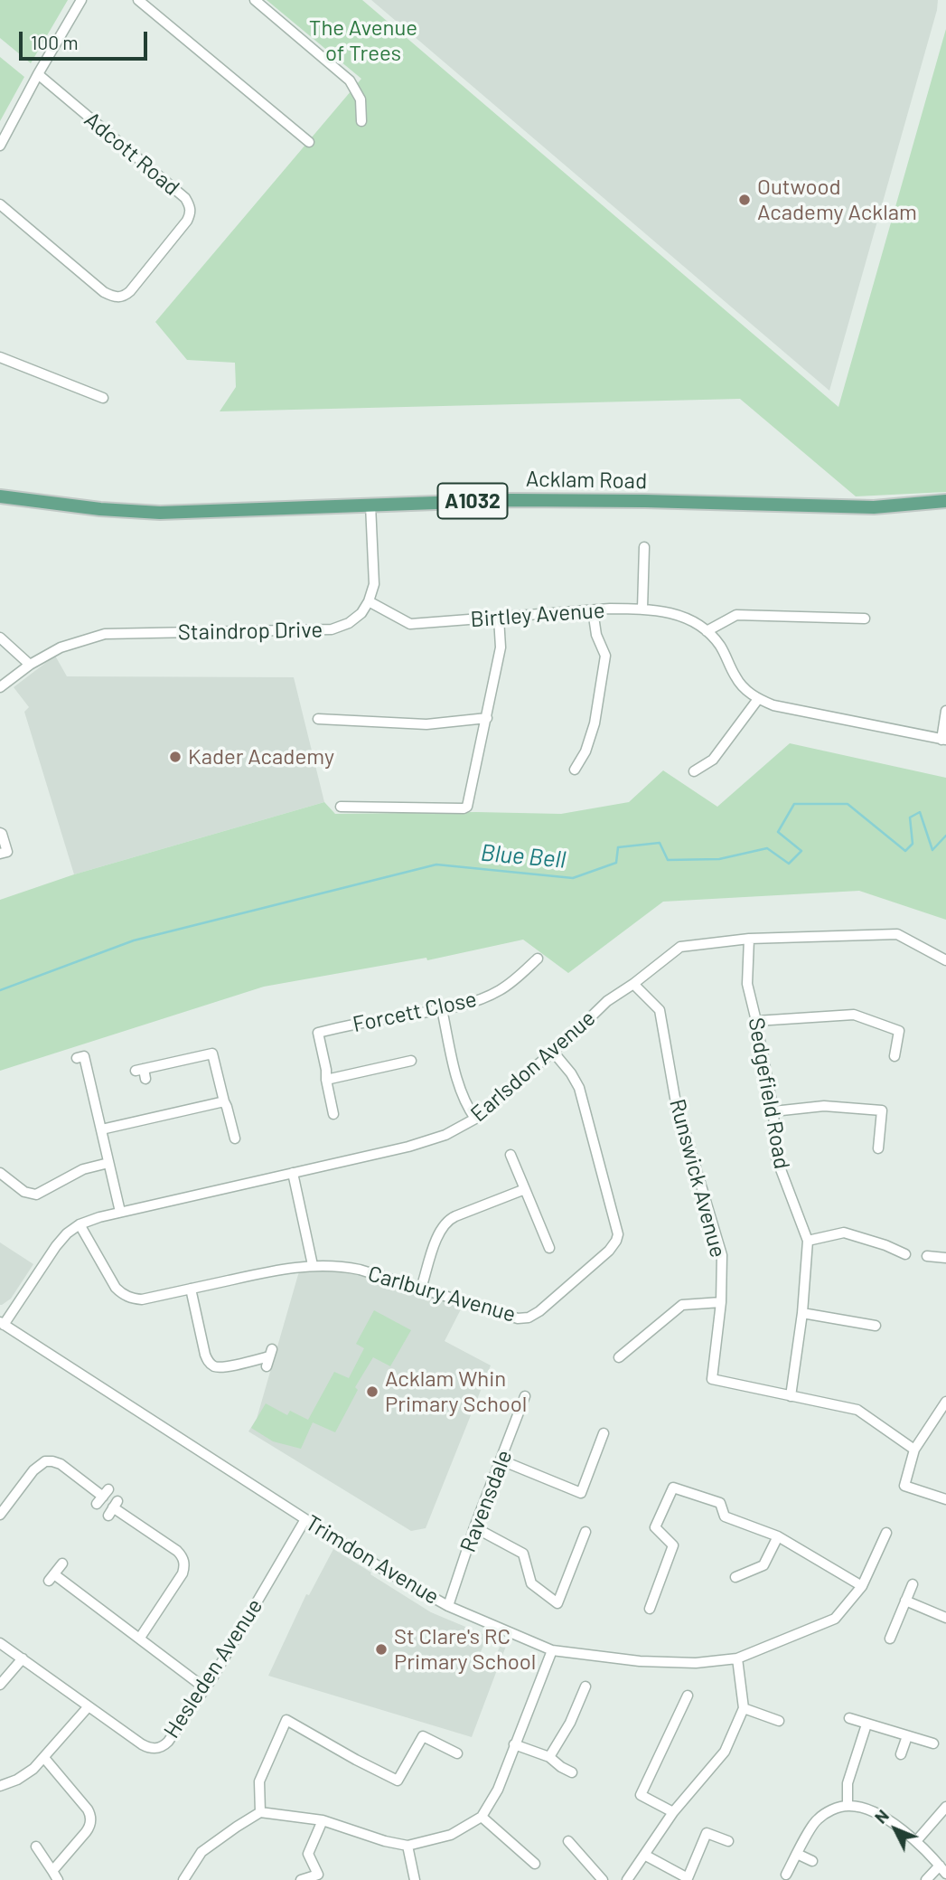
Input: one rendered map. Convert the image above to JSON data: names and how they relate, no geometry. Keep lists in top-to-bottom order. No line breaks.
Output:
{"streets":{"main road":["Acklam Road","A1032"],"street":["Adcott Road","Birtley Avenue","Staindrop Drive","Forcett Close","Earlsdon Avenue","Sedgefield Road","Runswick Avenue","Carlbury Avenue","Ravensdale","Trimdon Avenue","Hesleden Avenue"]},"crossings":[["Birtley Avenue","Staindrop Drive"],["Earlsdon Avenue","Sedgefield Road"],["Earlsdon Avenue","Runswick Avenue"],["Earlsdon Avenue","Carlbury Avenue"],["Earlsdon Avenue","Trimdon Avenue"],["Sedgefield Road","Runswick Avenue"],["Ravensdale","Trimdon Avenue"],["Trimdon Avenue","Hesleden Avenue"]],"water":["Blue Bell"],"parks":["The Avenue of Trees"],"places":["Outwood Academy Acklam","Kader Academy","Acklam Whin Primary School","St Clare's RC Primary School"],"scale_bar":"100 m","north":"top left"}
